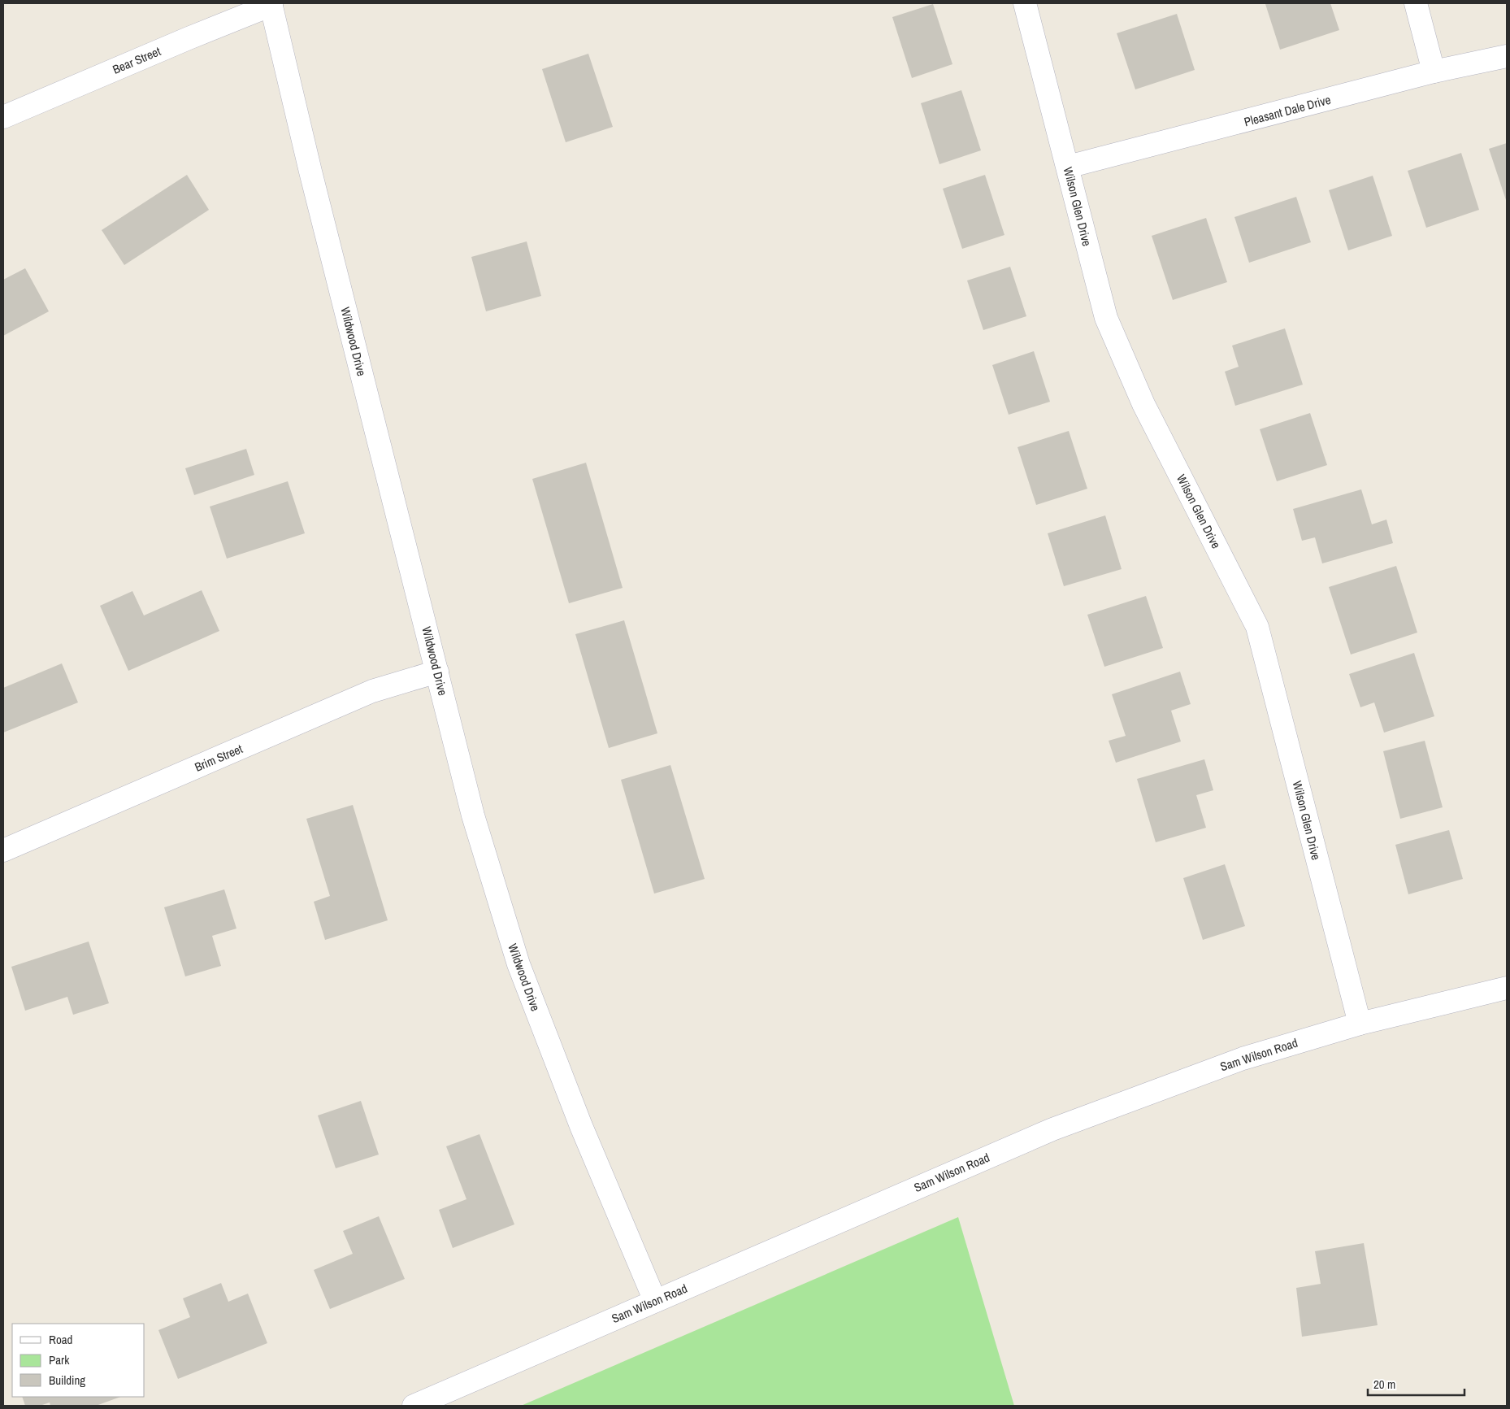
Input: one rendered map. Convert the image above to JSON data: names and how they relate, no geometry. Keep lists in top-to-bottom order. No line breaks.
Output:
{"streets":{"street":["Bear Street","Pleasant Dale Drive","Wilson Glen Drive","Wildwood Drive","Brim Street","Sam Wilson Road"]},"crossings":[["Bear Street","Wildwood Drive"],["Pleasant Dale Drive","Wilson Glen Drive"],["Wilson Glen Drive","Sam Wilson Road"],["Wildwood Drive","Brim Street"],["Wildwood Drive","Sam Wilson Road"]],"legend":["Road","Park","Building"],"scale_bar":"20 m"}
